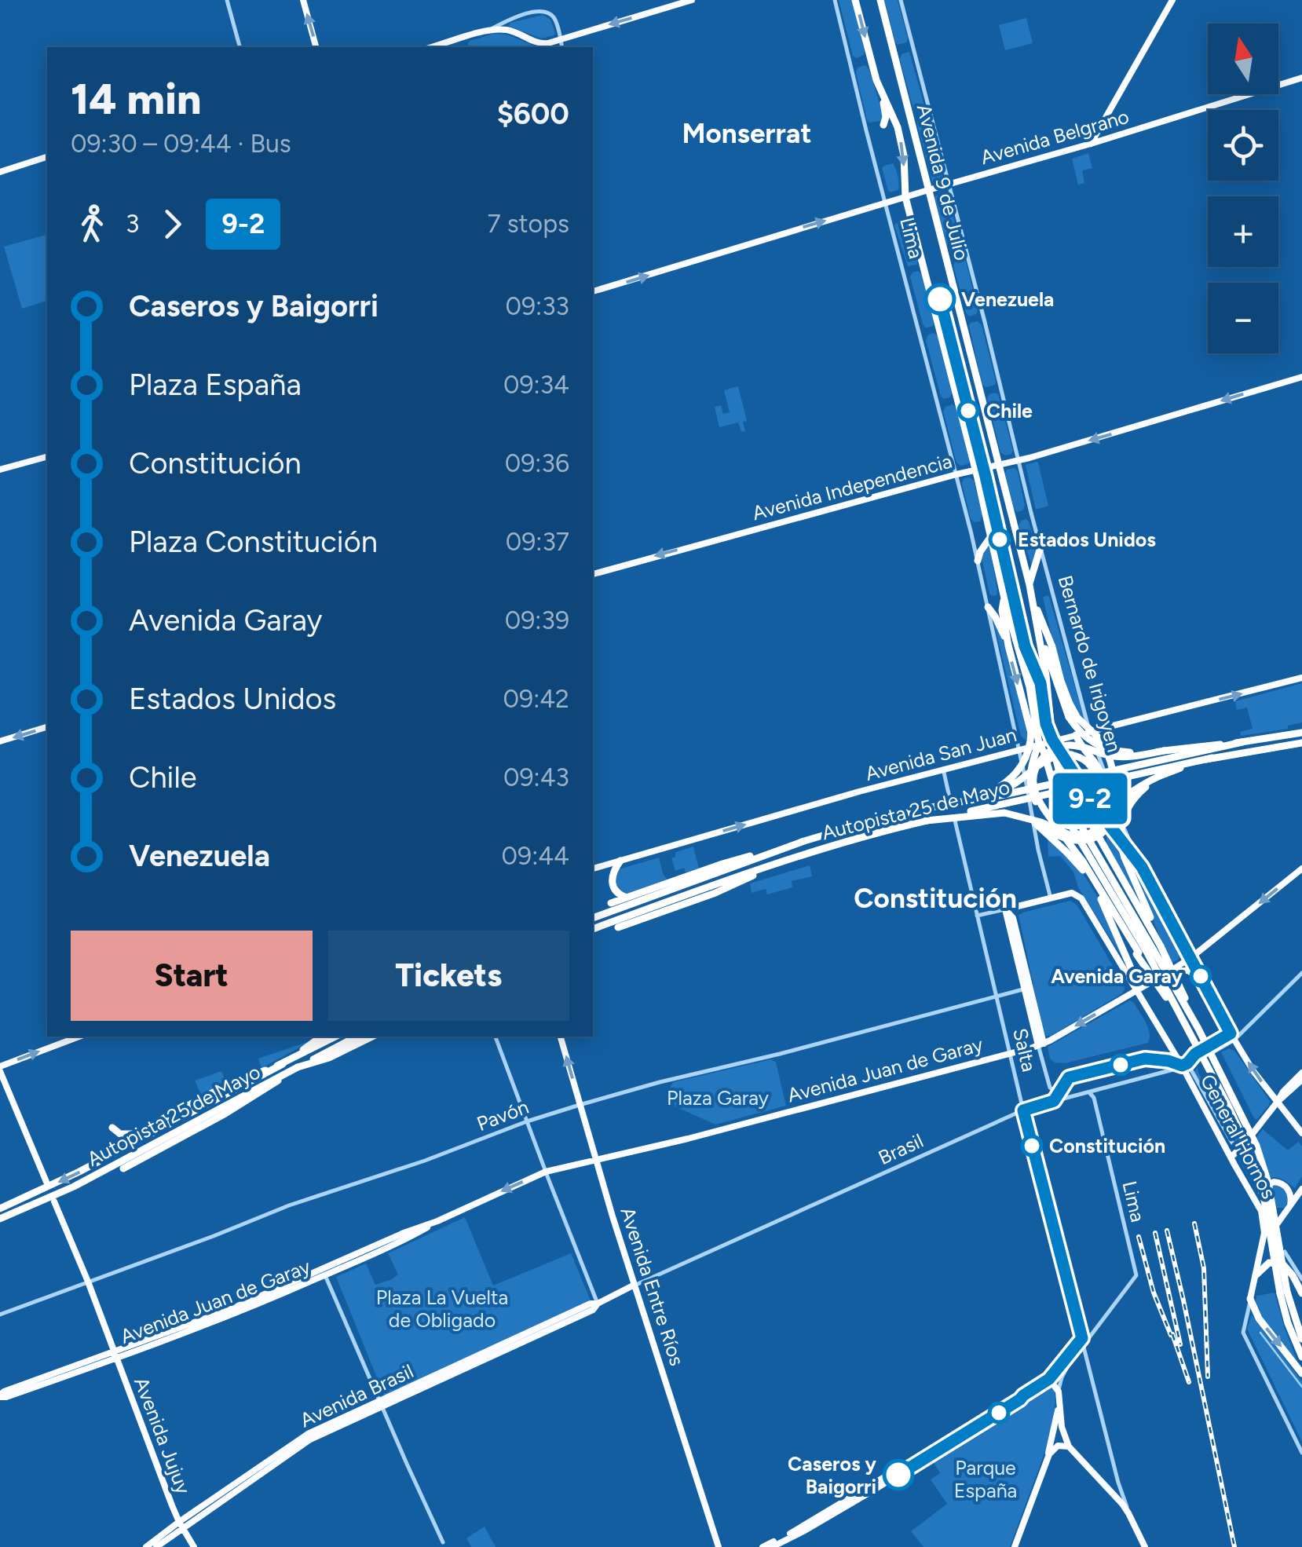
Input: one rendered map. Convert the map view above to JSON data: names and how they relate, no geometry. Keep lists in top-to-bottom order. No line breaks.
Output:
{"streets":{"highway":["Avenida 9 de Julio","Autopista 25 de Mayo"],"main road":["Avenida Belgrano","Avenida Independencia","Avenida San Juan","Avenida Juan de Garay","General Hornos","Avenida Entre Ríos","Avenida Brasil","Avenida Jujuy"],"street":["Lima","Bernardo de Irigoyen","Salta","Pavón","Brasil"]},"crossings":[["Avenida Belgrano","Avenida 9 de Julio"],["Avenida Belgrano","Lima"],["Avenida Belgrano","Bernardo de Irigoyen"],["Avenida 9 de Julio","Avenida Independencia"],["Avenida 9 de Julio","Avenida San Juan"],["Lima","Avenida Independencia"],["Lima","Avenida San Juan"],["Lima","Brasil"],["Avenida Independencia","Bernardo de Irigoyen"],["Bernardo de Irigoyen","Avenida San Juan"],["Bernardo de Irigoyen","Avenida Juan de Garay"],["Salta","Avenida Juan de Garay"],["Salta","Pavón"],["Salta","Brasil"],["Avenida Juan de Garay","Avenida Entre Ríos"],["Avenida Juan de Garay","Avenida Jujuy"],["Pavón","Avenida Entre Ríos"],["Pavón","Avenida Jujuy"],["General Hornos","Brasil"],["Brasil","Avenida Entre Ríos"],["Brasil","Avenida Brasil"],["Avenida Entre Ríos","Avenida Brasil"],["Avenida Brasil","Avenida Jujuy"]],"one_way":["Avenida Belgrano","Avenida Independencia","Avenida San Juan"],"districts":["Monserrat","Constitución"],"parks":["Plaza Garay","Plaza La Vuelta de Obligado","Parque España"],"places":["Venezuela","Chile","Estados Unidos","Avenida Garay","Constitución","Caseros y Baigorri"],"lines":["bus line 9-2"],"north":"top","page":{"on_map":"9-2","map_buttons":["+","−"],"heading":["14 min","09:30 – 09:44 · Bus","$600"],"legs":["3","9-2","7 stops"],"list":[{"name":"Caseros y Baigorri","value":"09:33"},{"name":"Plaza España","value":"09:34"},{"name":"Constitución","value":"09:36"},{"name":"Plaza Constitución","value":"09:37"},{"name":"Avenida Garay","value":"09:39"},{"name":"Estados Unidos","value":"09:42"},{"name":"Chile","value":"09:43"},{"name":"Venezuela","value":"09:44"}],"buttons":["Start","Tickets"]}}
